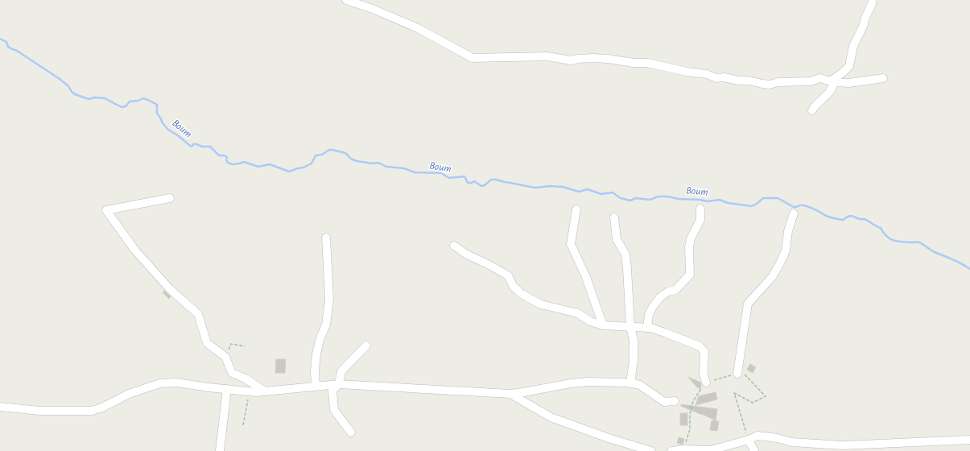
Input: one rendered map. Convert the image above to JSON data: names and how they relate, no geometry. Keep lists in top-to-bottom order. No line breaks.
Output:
{"water":["Boum"]}
